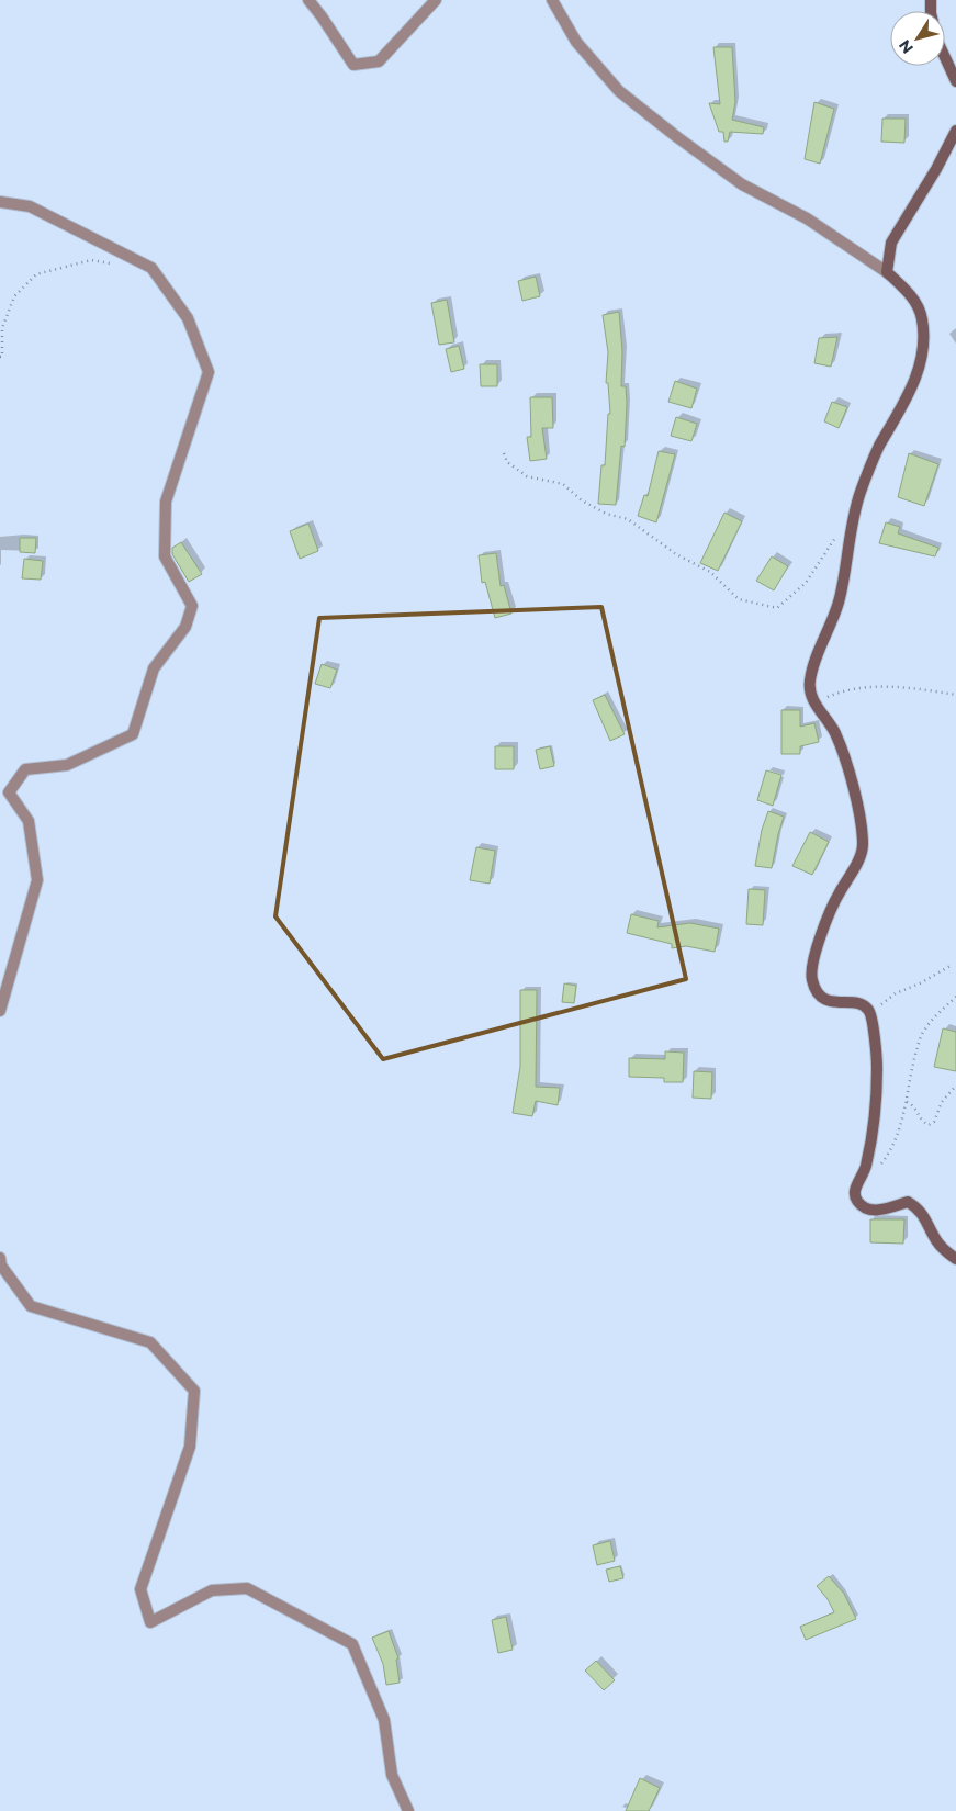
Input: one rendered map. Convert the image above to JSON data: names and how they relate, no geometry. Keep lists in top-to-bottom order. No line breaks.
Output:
{"north":"bottom left"}
